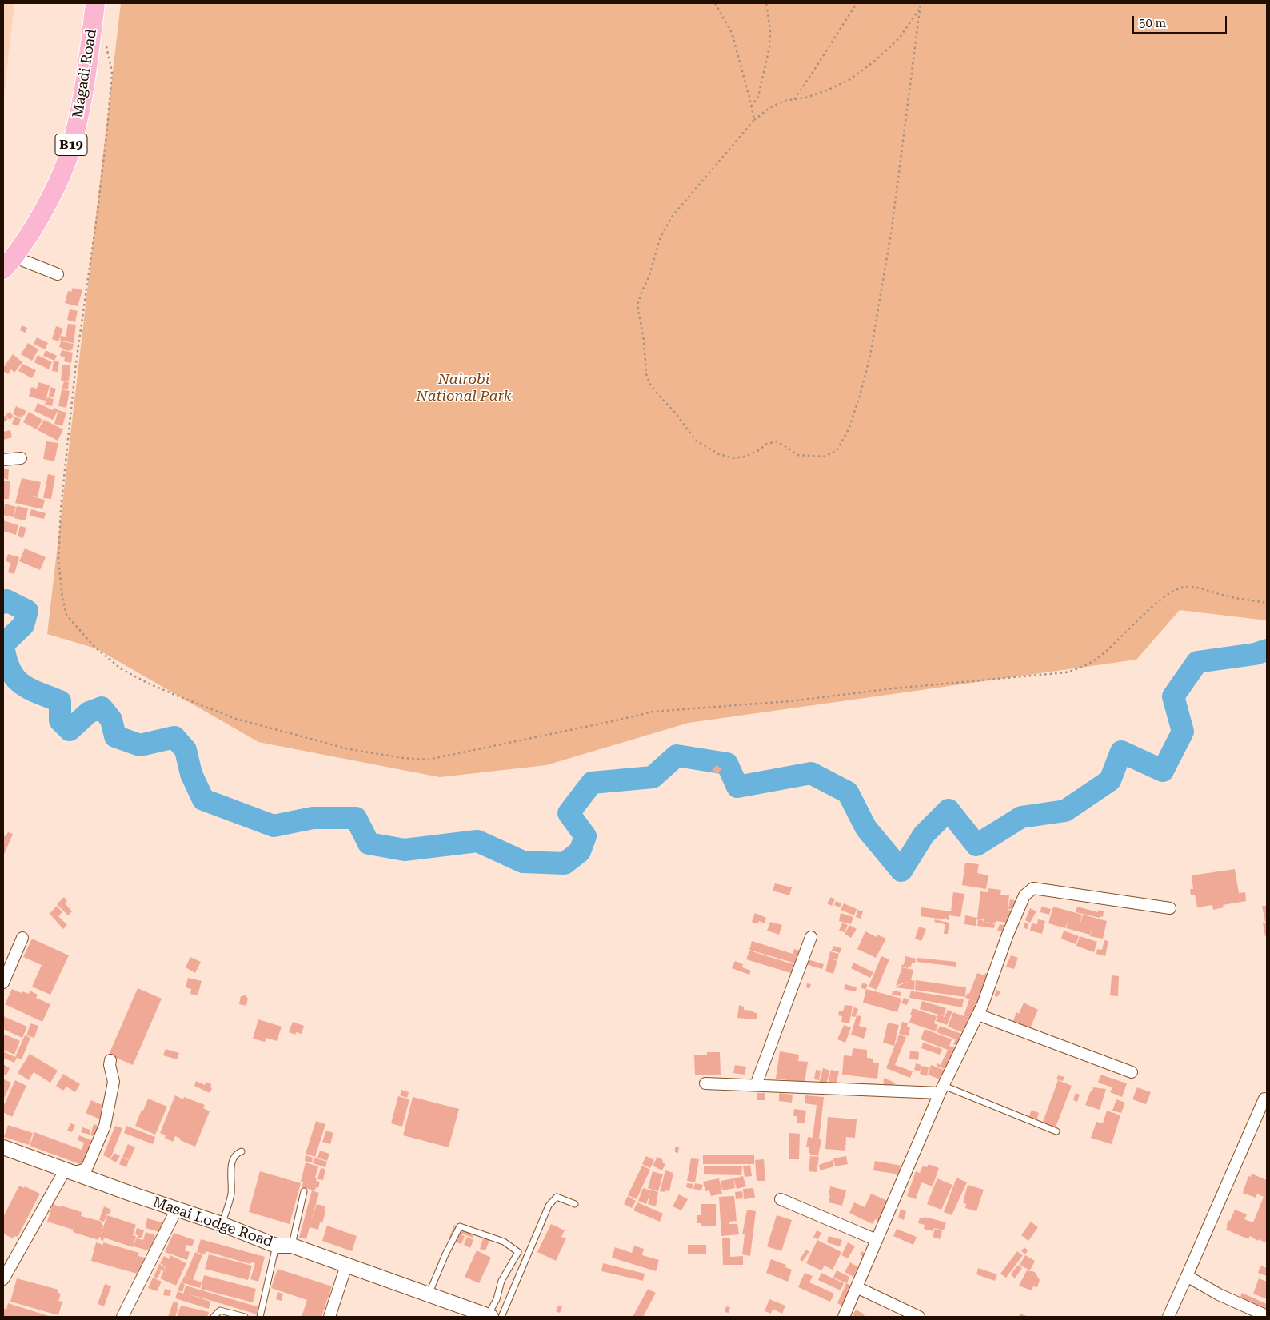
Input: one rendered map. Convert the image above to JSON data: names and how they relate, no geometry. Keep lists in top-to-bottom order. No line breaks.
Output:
{"streets":{"highway":["Magadi Road","B19"],"street":["Masai Lodge Road"]},"parks":["Nairobi National Park"],"scale_bar":"50 m"}
